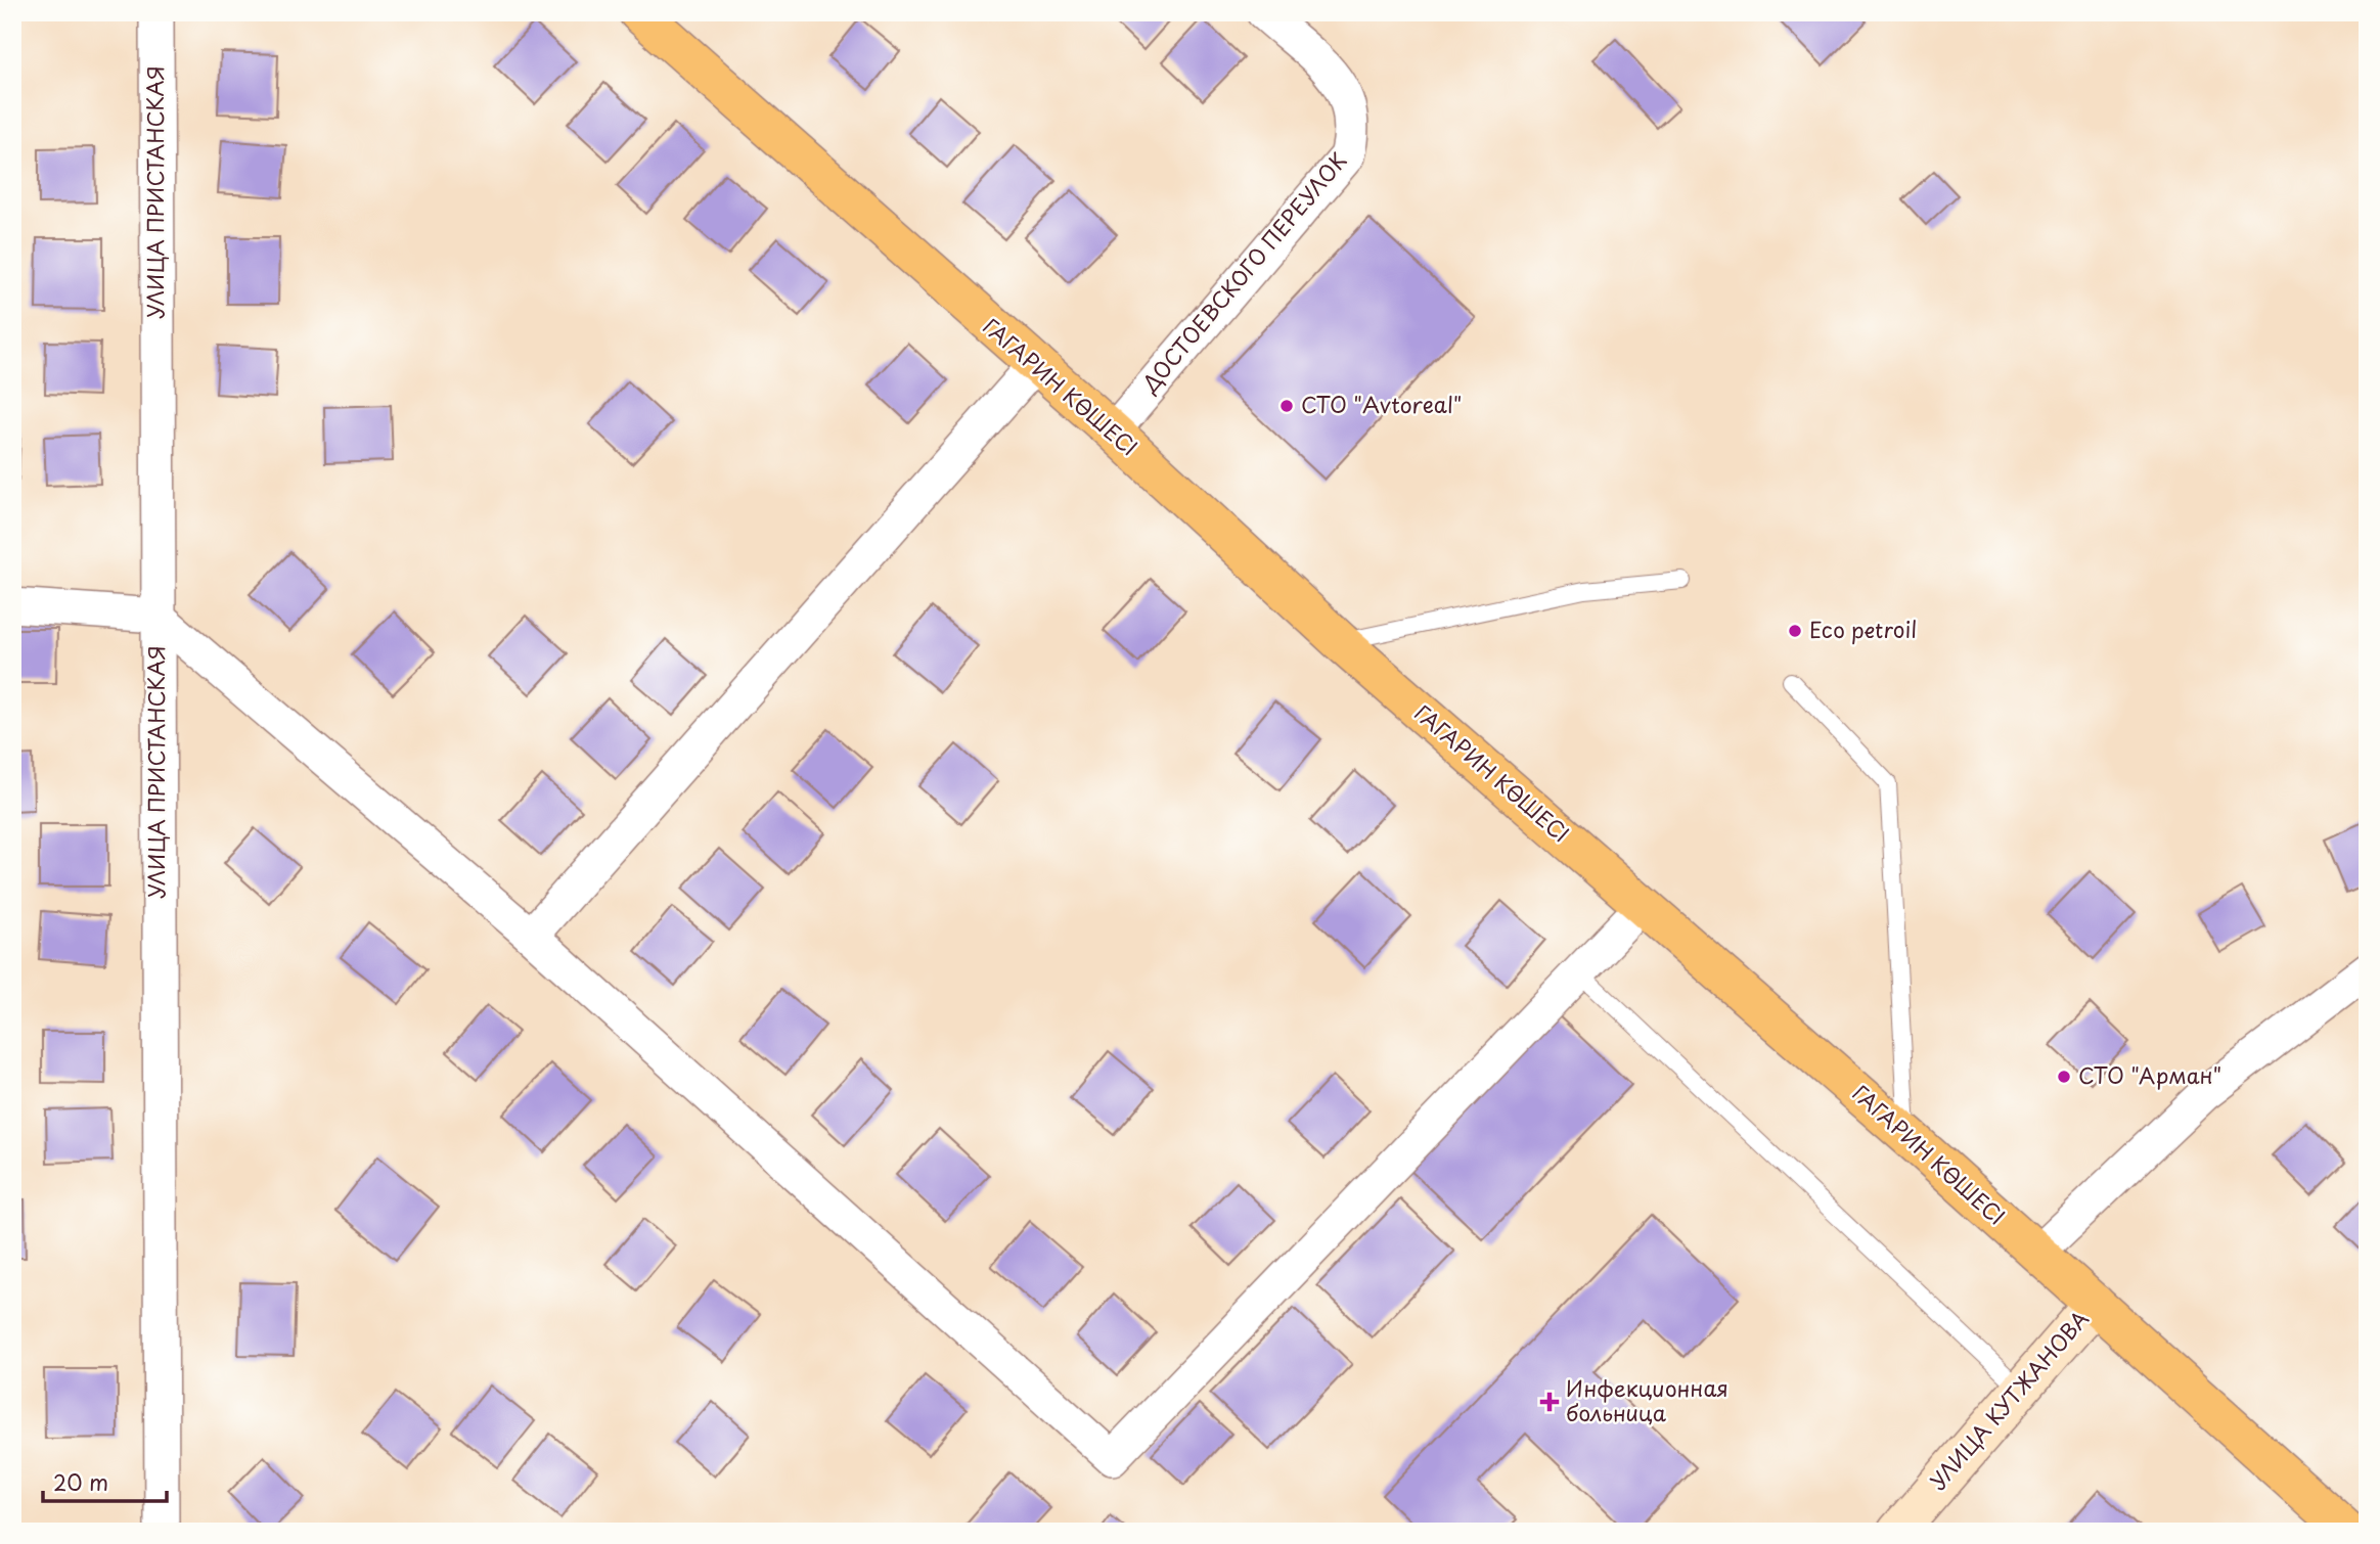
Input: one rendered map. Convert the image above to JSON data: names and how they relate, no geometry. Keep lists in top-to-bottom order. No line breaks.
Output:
{"streets":{"highway":["ГАГАРИН КӨШЕСІ"],"street":["УЛИЦА ПРИСТАНСКАЯ","ДОСТОЕВСКОГО ПЕРЕУЛОК","УЛИЦА КУТЖАНОВА"]},"crossings":[["ДОСТОЕВСКОГО ПЕРЕУЛОК","ГАГАРИН КӨШЕСІ"],["ГАГАРИН КӨШЕСІ","УЛИЦА КУТЖАНОВА"]],"places":{"other":["СТО \"Avtoreal\"","Eco petroil","СТО \"Арман\""],"health":["Инфекционная больница"]},"scale_bar":"20 m"}
